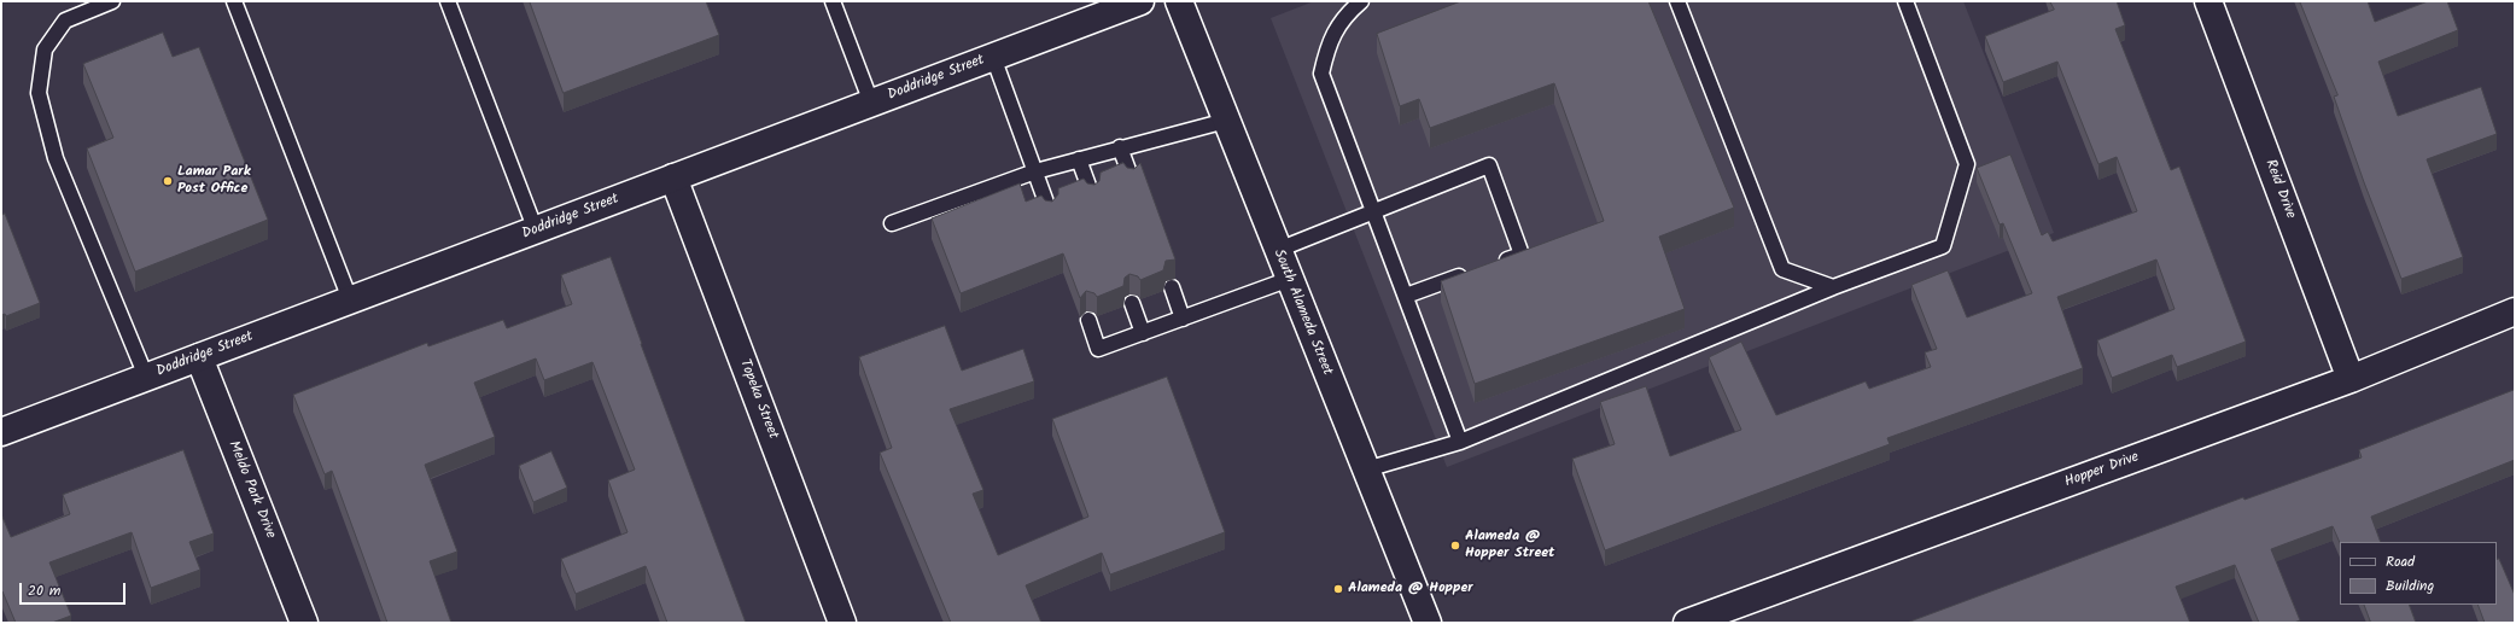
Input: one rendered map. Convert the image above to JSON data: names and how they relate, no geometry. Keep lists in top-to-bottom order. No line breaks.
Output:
{"streets":{"street":["Doddridge Street","Reid Drive","South Alameda Street","Topeka Street","Hopper Drive","Meldo Park Drive"]},"crossings":[["Doddridge Street","Topeka Street"],["Doddridge Street","Meldo Park Drive"],["Reid Drive","Hopper Drive"]],"places":["Lamar Park Post Office","Alameda @ Hopper Street","Alameda @ Hopper"],"legend":["Road","Building"],"scale_bar":"20 m"}
